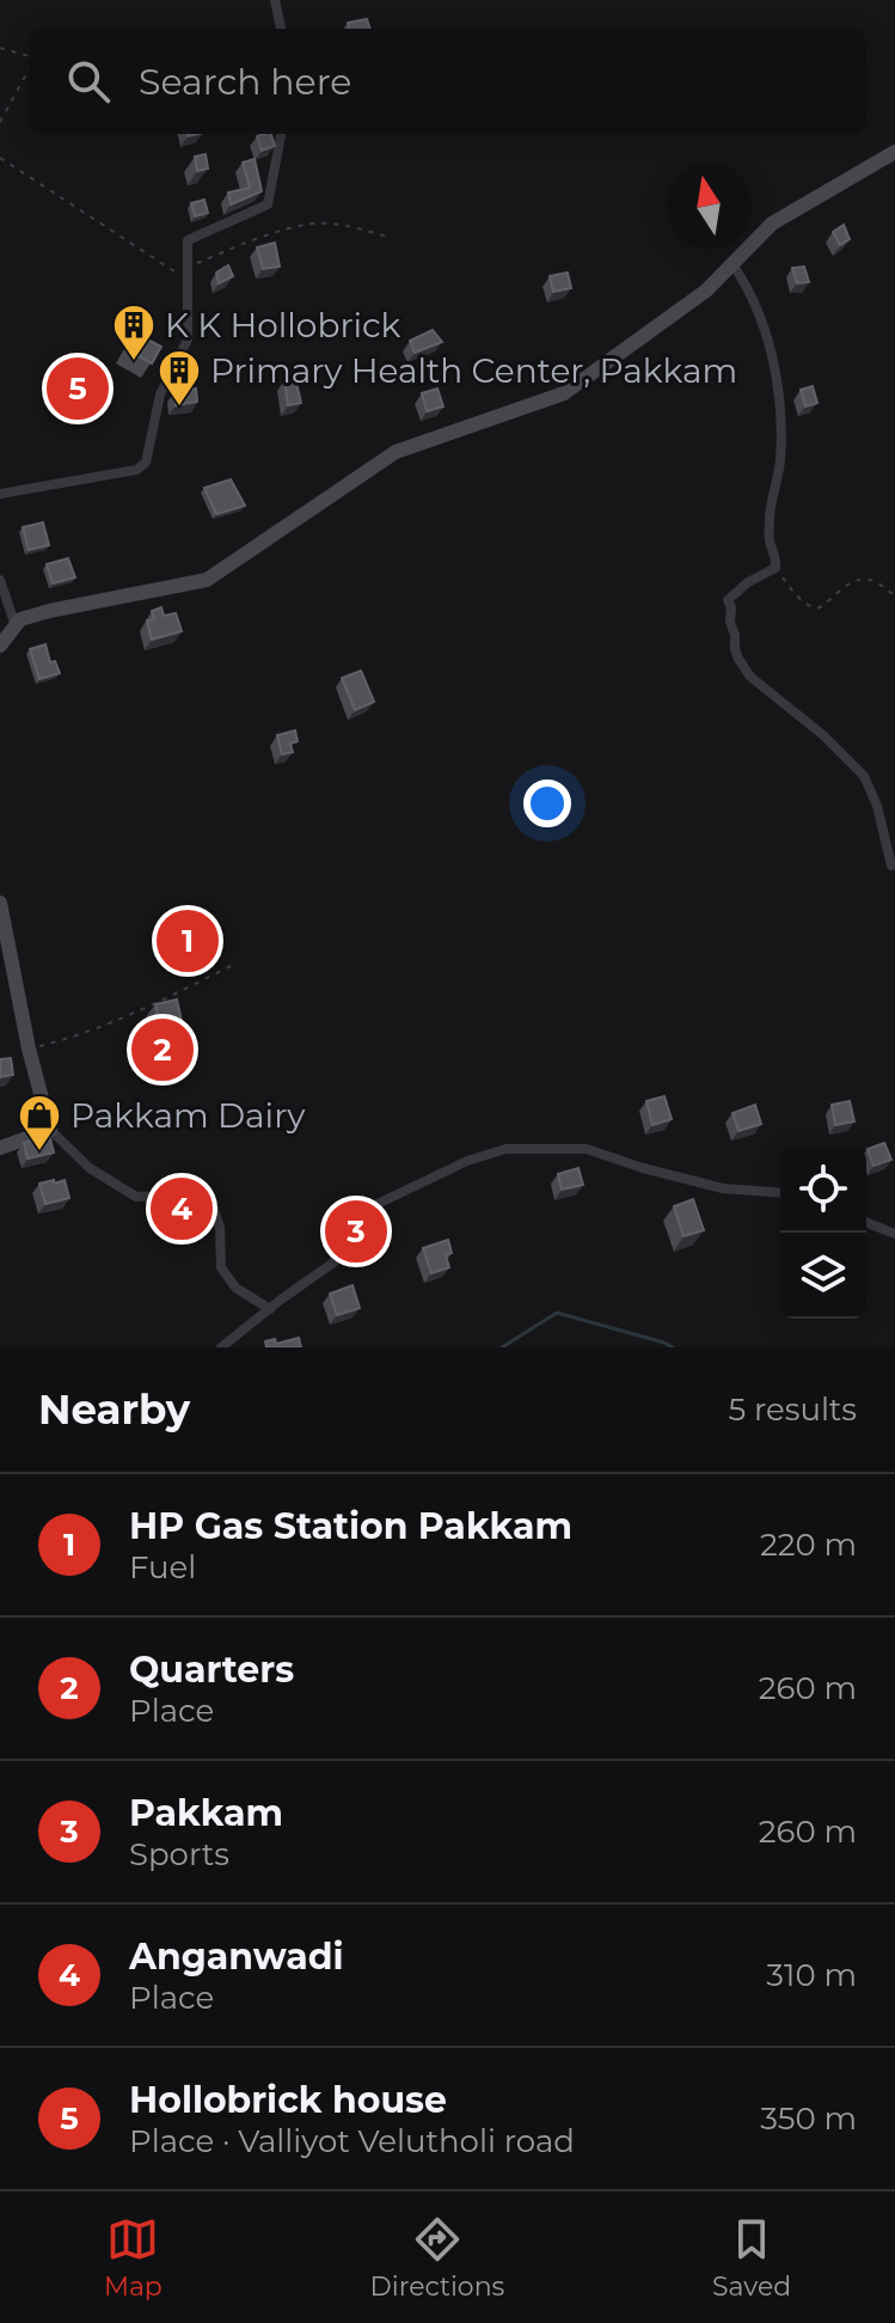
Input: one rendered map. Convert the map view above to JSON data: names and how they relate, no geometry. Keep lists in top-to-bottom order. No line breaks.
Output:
{"places":{"building":["K K Hollobrick","Primary Health Center, Pakkam"],"shop":["Pakkam Dairy"]},"north":"top","page":{"search":"Search here","pins":["5","1","2","4","3"],"heading":["Nearby","5 results"],"list":[{"mark":"1","name":"HP Gas Station Pakkam","note":"Fuel","value":"220 m"},{"mark":"2","name":"Quarters","note":"Place","value":"260 m"},{"mark":"3","name":"Pakkam","note":"Sports","value":"260 m"},{"mark":"4","name":"Anganwadi","note":"Place","value":"310 m"},{"mark":"5","name":"Hollobrick house","note":"Place · Valliyot Velutholi road","value":"350 m"}],"nav":["Map","Directions","Saved"]}}
